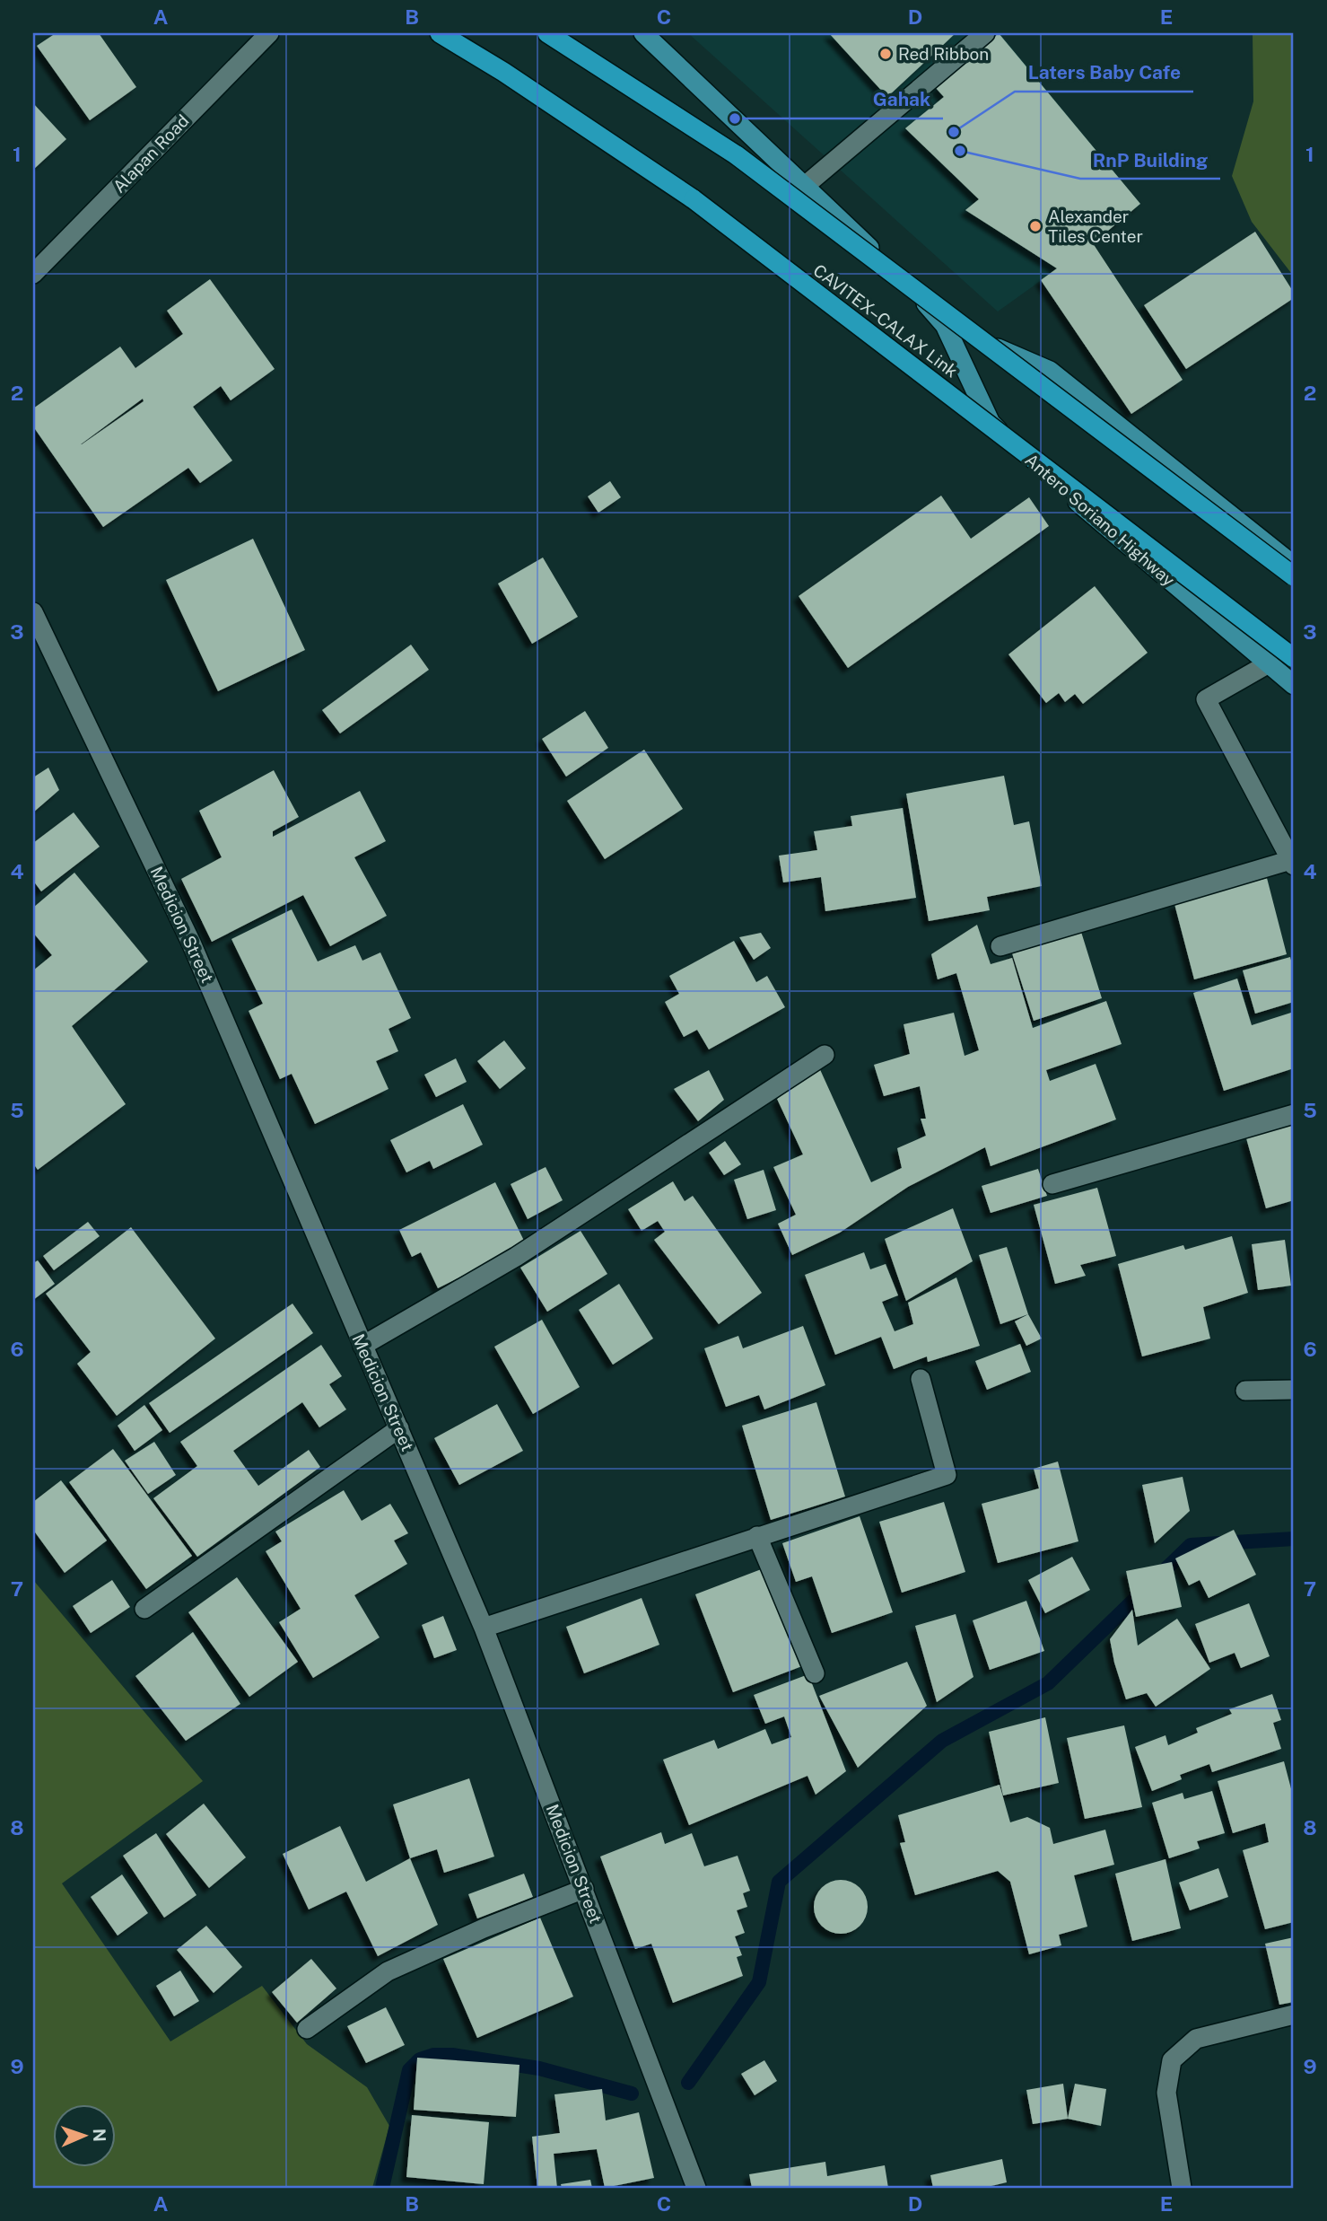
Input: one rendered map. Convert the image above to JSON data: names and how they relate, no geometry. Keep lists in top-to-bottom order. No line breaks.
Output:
{"streets":{"highway":["CAVITEX–CALAX Link"],"main road":["Antero Soriano Highway"],"street":["Alapan Road","Medicion Street"]},"places":["Red Ribbon","Gahak","Laters Baby Cafe","RnP Building","Alexander Tiles Center"],"north":"right","grid":{"columns":["A","B","C","D","E"],"rows":["1","2","3","4","5","6","7","8","9"]}}
